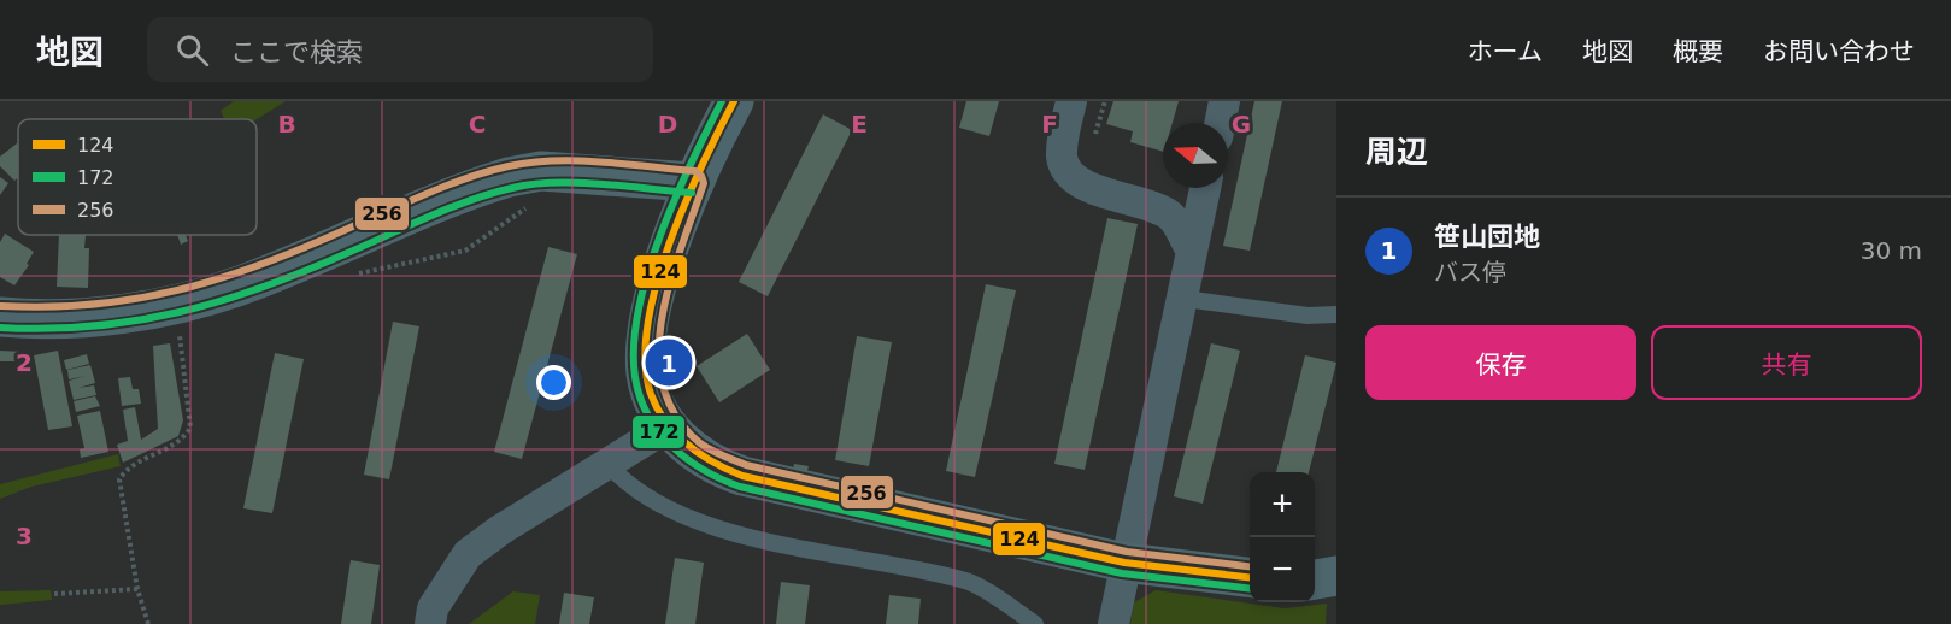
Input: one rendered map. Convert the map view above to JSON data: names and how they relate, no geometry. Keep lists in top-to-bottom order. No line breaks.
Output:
{"lines":["transit line 124","transit line 172","transit line 256"],"legend":["124","172","256"],"north":"left","page":{"header":"地図","search":"ここで検索","nav":["ホーム","地図","概要","お問い合わせ"],"heading":"周辺","list":[{"mark":"1","name":"笹山団地","note":"バス停","value":"30 m"}],"buttons":["保存","共有"],"pins":"1","map_buttons":["+","−"]},"grid":{"columns":["B","C","D","E","F","G"],"rows":["2","3"]}}
